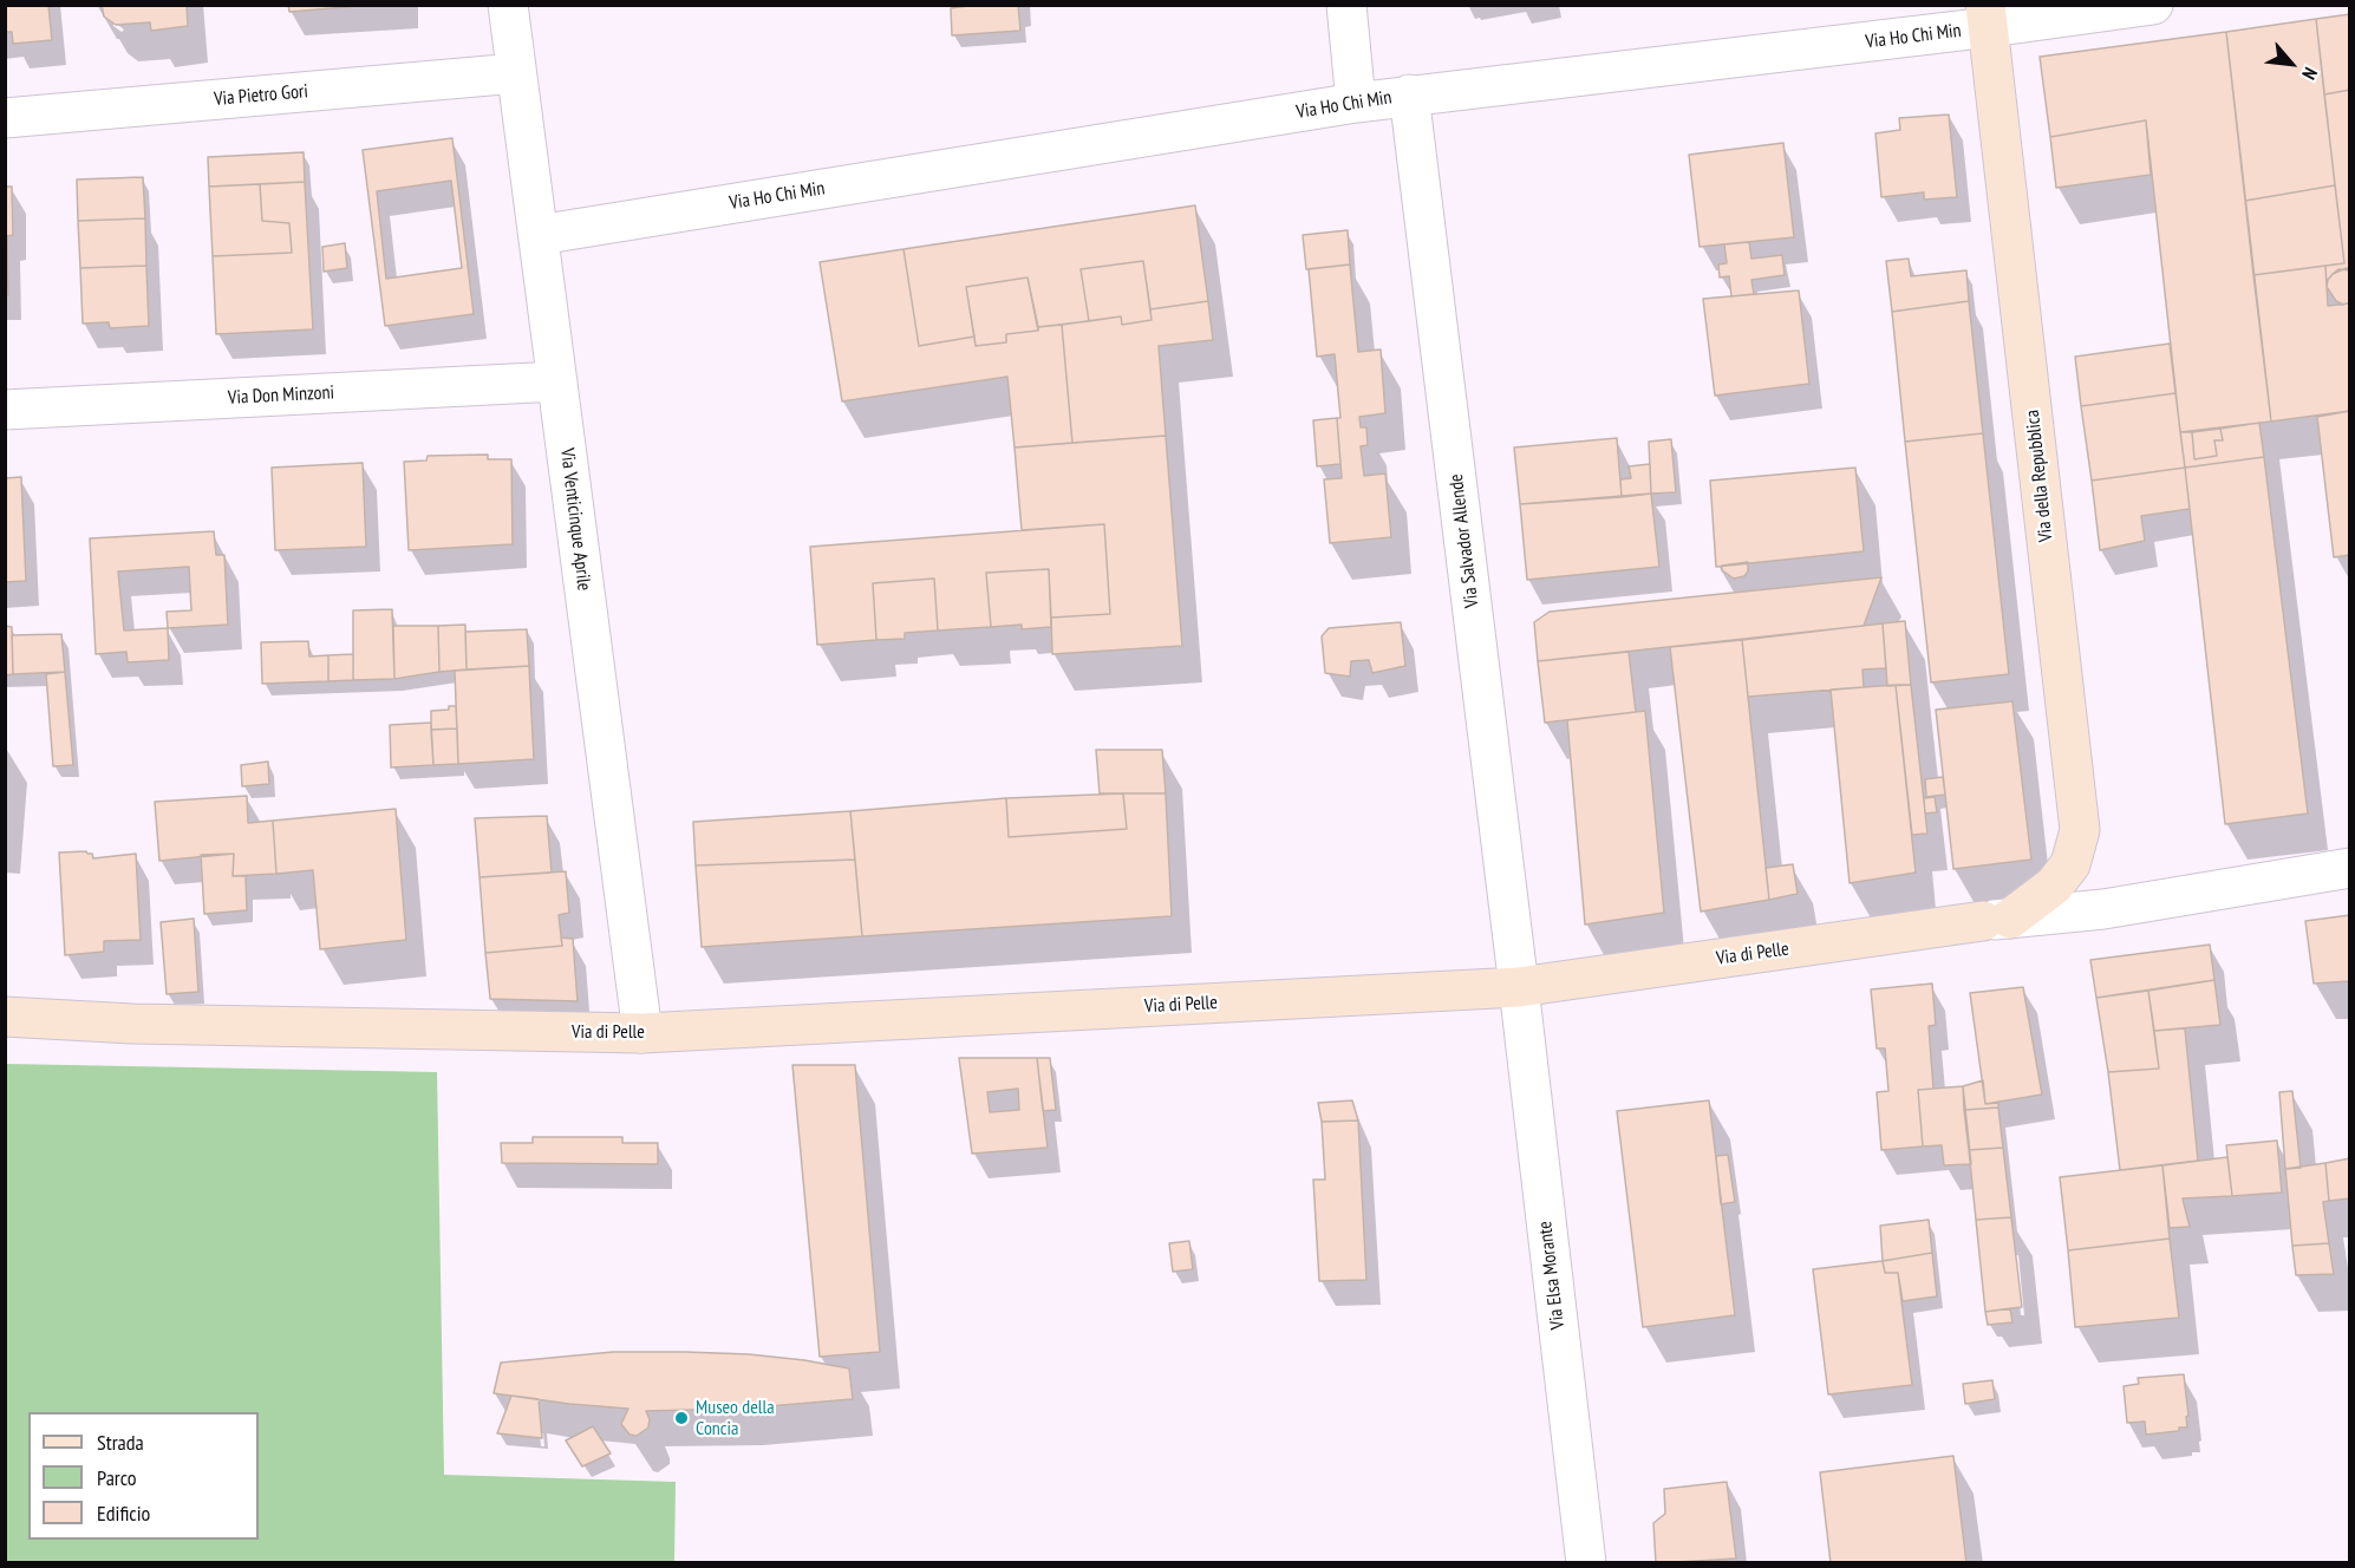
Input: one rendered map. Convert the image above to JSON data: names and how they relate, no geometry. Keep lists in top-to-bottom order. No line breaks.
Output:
{"streets":{"main road":["Via della Repubblica","Via di Pelle"],"street":["Via Ho Chi Min","Via Pietro Gori","Via Don Minzoni","Via Venticinque Aprile","Via Salvador Allende","Via Elsa Morante"]},"crossings":[["Via Ho Chi Min","Via della Repubblica"],["Via Ho Chi Min","Via Venticinque Aprile"],["Via Ho Chi Min","Via Salvador Allende"],["Via Pietro Gori","Via Venticinque Aprile"],["Via Don Minzoni","Via Venticinque Aprile"],["Via della Repubblica","Via di Pelle"],["Via Venticinque Aprile","Via di Pelle"],["Via Salvador Allende","Via di Pelle"],["Via Salvador Allende","Via Elsa Morante"],["Via di Pelle","Via Elsa Morante"]],"places":["Museo della Concia"],"legend":["Strada","Parco","Edificio"],"north":"bottom right"}
